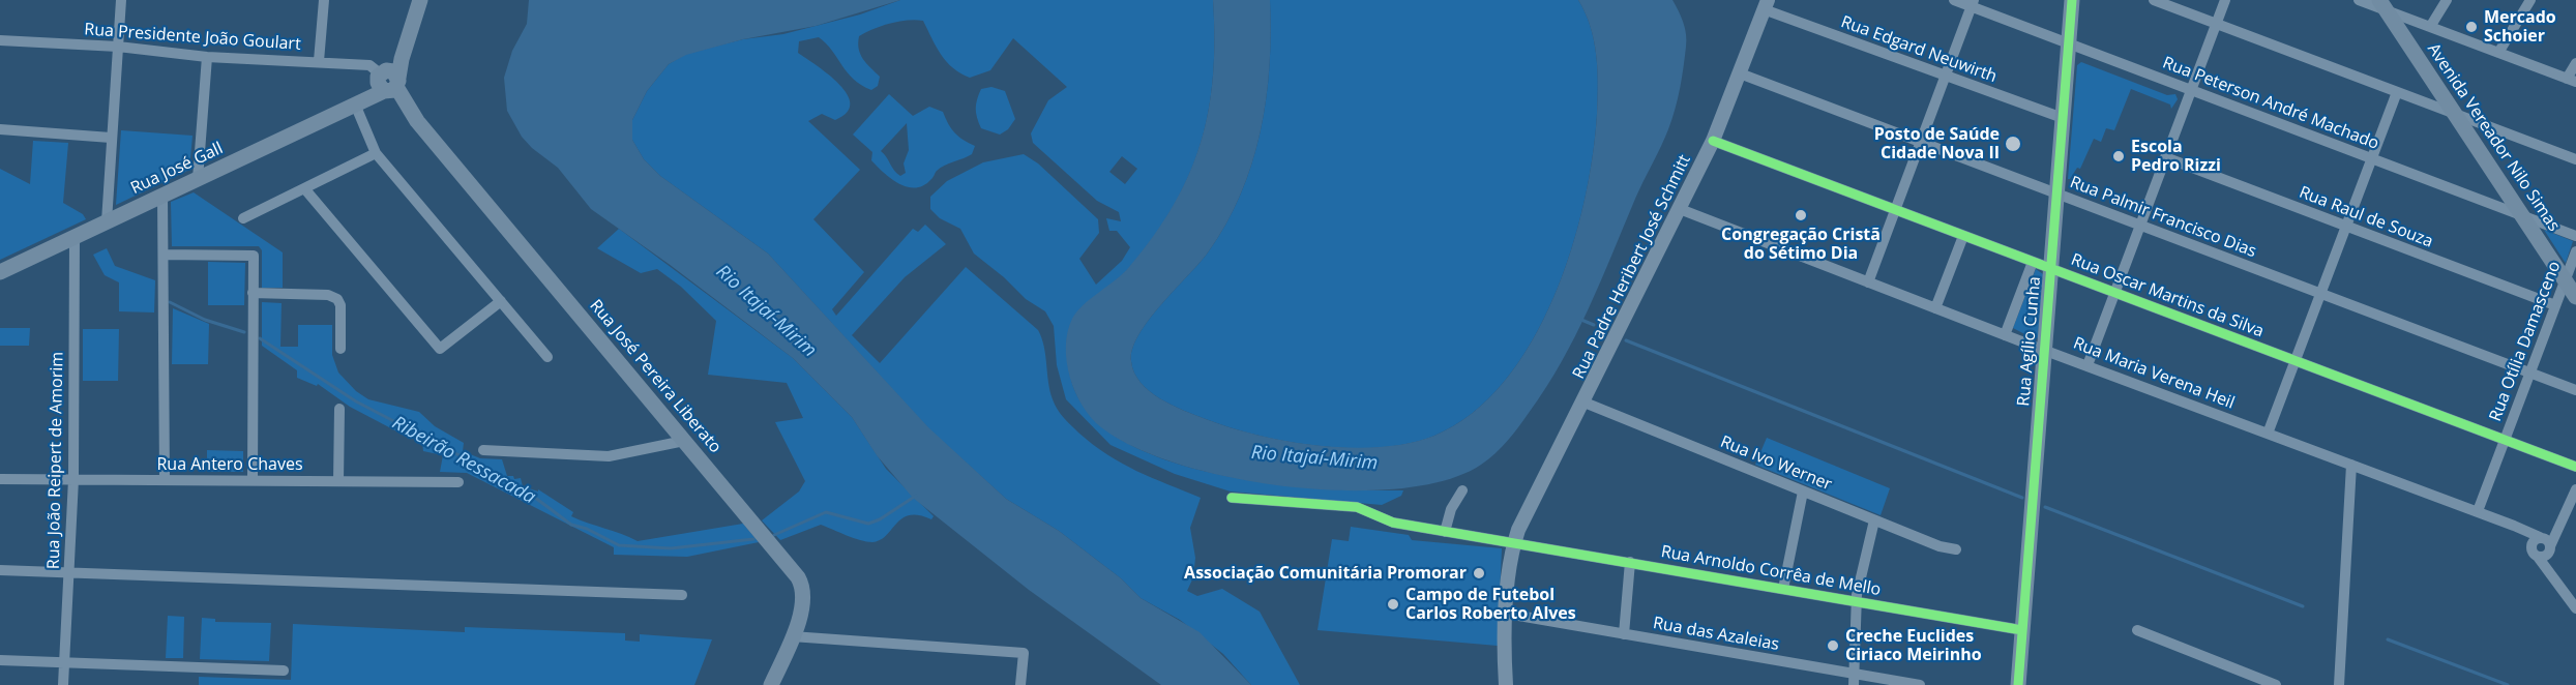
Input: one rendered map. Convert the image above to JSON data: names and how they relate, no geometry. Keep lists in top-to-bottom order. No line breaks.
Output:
{"streets":{"main road":["Avenida Vereador Nilo Simas","Rua José Gall","Rua Agílio Cunha","Rua José Pereira Liberato"],"street":["Rua Presidente João Goulart","Rua Edgard Neuwirth","Rua Peterson André Machado","Rua Palmir Francisco Dias","Rua Raul de Souza","Rua Padre Heribert José Schmitt","Rua Oscar Martins da Silva","Rua Otília Damasceno","Rua Maria Verena Heil","Rua João Reipert de Amorim","Rua Ivo Werner","Rua Antero Chaves","Rua Arnoldo Corrêa de Mello","Rua das Azaleias"]},"crossings":[["Rua Presidente João Goulart","Rua José Gall"],["Rua Presidente João Goulart","Rua José Pereira Liberato"],["Rua Edgard Neuwirth","Rua Padre Heribert José Schmitt"],["Rua Edgard Neuwirth","Rua Agílio Cunha"],["Rua Peterson André Machado","Avenida Vereador Nilo Simas"],["Rua Peterson André Machado","Rua Agílio Cunha"],["Avenida Vereador Nilo Simas","Rua Otília Damasceno"],["Rua José Gall","Rua José Pereira Liberato"],["Rua José Gall","Rua João Reipert de Amorim"],["Rua Palmir Francisco Dias","Rua Padre Heribert José Schmitt"],["Rua Palmir Francisco Dias","Rua Agílio Cunha"],["Rua Palmir Francisco Dias","Rua Otília Damasceno"],["Rua Raul de Souza","Rua Otília Damasceno"],["Rua Padre Heribert José Schmitt","Rua Oscar Martins da Silva"],["Rua Padre Heribert José Schmitt","Rua Maria Verena Heil"],["Rua Padre Heribert José Schmitt","Rua Ivo Werner"],["Rua Padre Heribert José Schmitt","Rua Arnoldo Corrêa de Mello"],["Rua Oscar Martins da Silva","Rua Agílio Cunha"],["Rua Oscar Martins da Silva","Rua Otília Damasceno"],["Rua Agílio Cunha","Rua Maria Verena Heil"],["Rua Agílio Cunha","Rua Arnoldo Corrêa de Mello"],["Rua Otília Damasceno","Rua Maria Verena Heil"],["Rua João Reipert de Amorim","Rua Antero Chaves"]],"water":["Rio Itajaí-Mirim","Ribeirão Ressacada"],"places":["Mercado Schoier","Posto de Saúde Cidade Nova II","Escola Pedro Rizzi","Congregação Cristã do Sétimo Dia","Associação Comunitária Promorar","Campo de Futebol Carlos Roberto Alves","Creche Euclides Ciriaco Meirinho"]}
